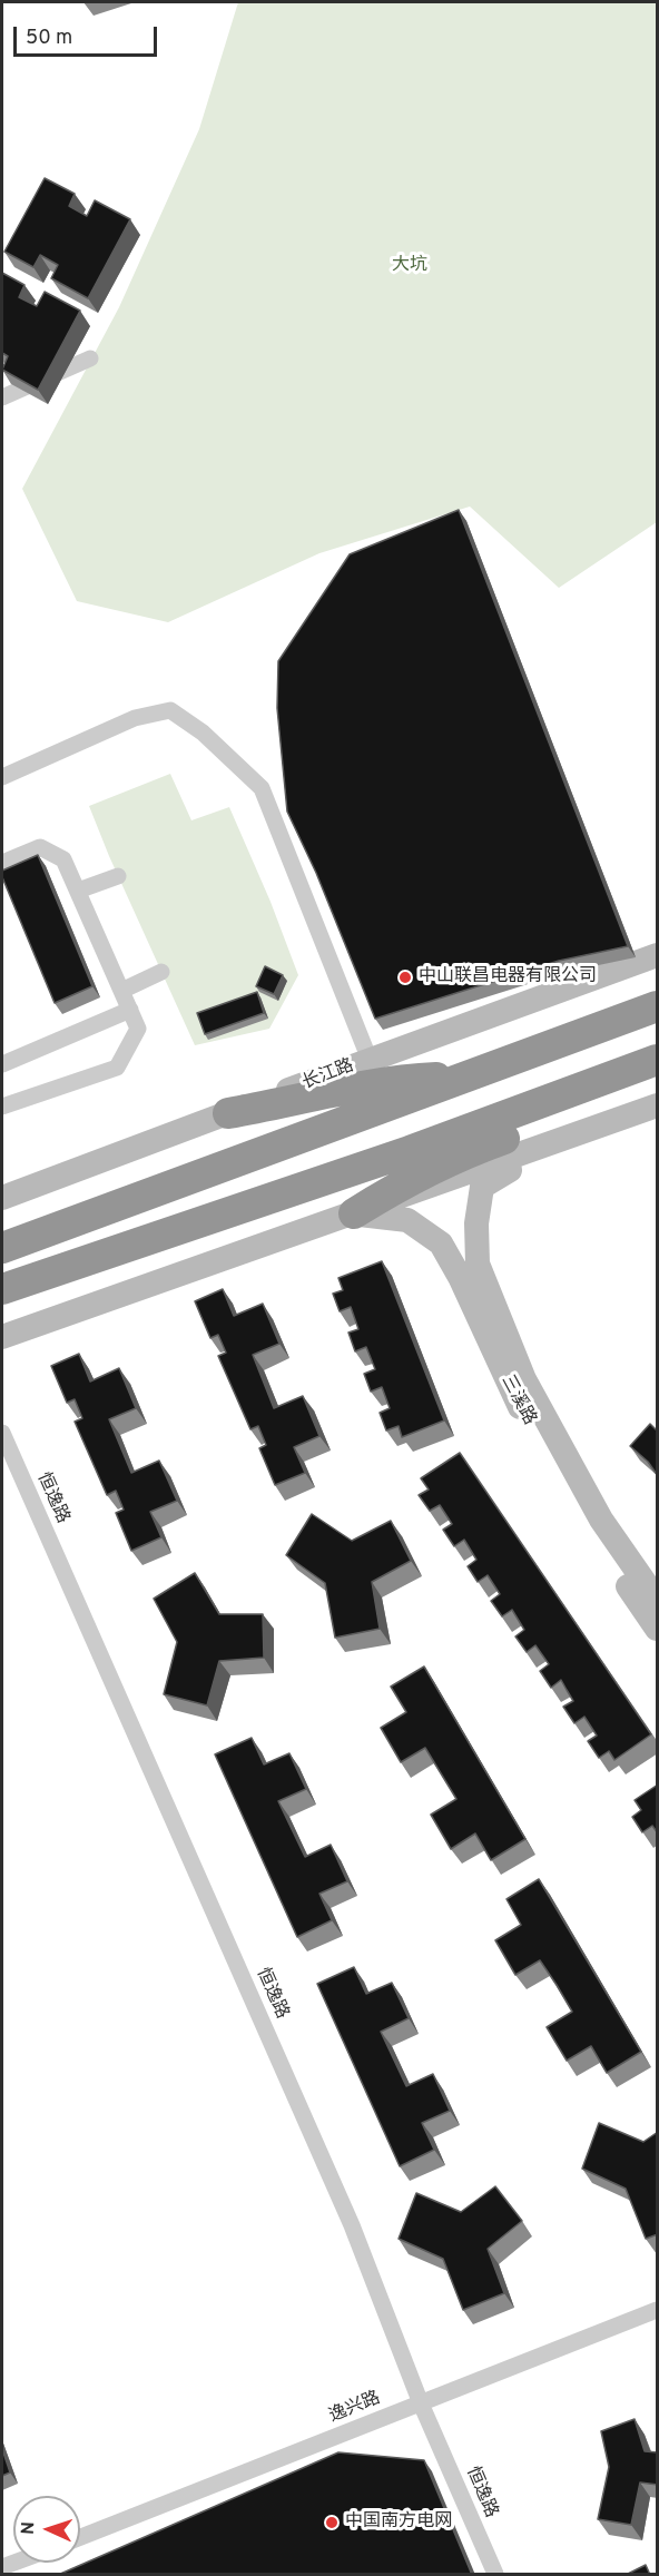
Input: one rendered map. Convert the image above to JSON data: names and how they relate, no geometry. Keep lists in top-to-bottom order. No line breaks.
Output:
{"streets":{"main road":["长江路","三溪路"],"street":["恒逸路","逸兴路"]},"crossings":[["恒逸路","逸兴路"]],"parks":["大坑"],"places":["中山联昌电器有限公司","中国南方电网"],"scale_bar":"50 m","north":"left"}
